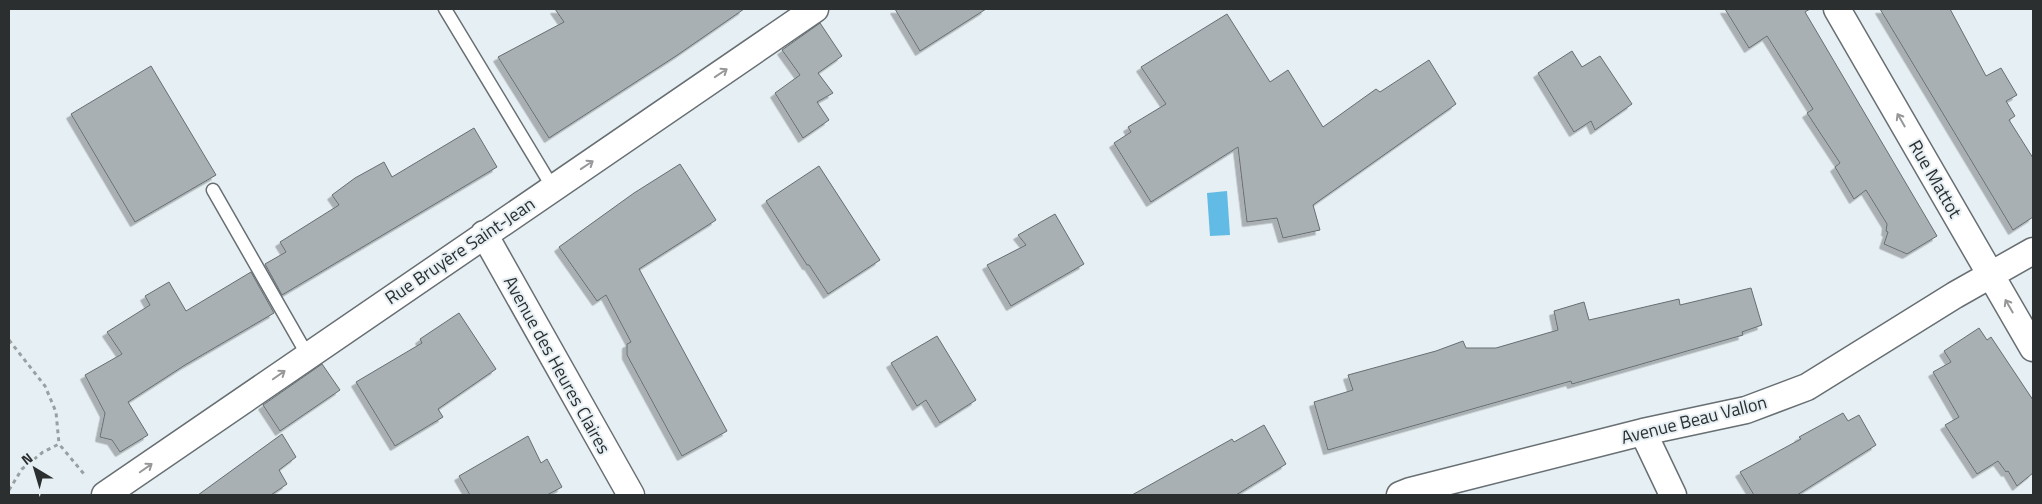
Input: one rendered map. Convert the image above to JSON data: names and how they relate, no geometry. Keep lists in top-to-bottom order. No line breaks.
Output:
{"streets":{"street":["Rue Mattot","Rue Bruyère Saint-Jean","Avenue des Heures Claires","Avenue Beau Vallon"]},"crossings":[["Rue Mattot","Avenue Beau Vallon"],["Rue Bruyère Saint-Jean","Avenue des Heures Claires"]],"one_way":["Rue Mattot","Rue Bruyère Saint-Jean"],"north":"top left"}
